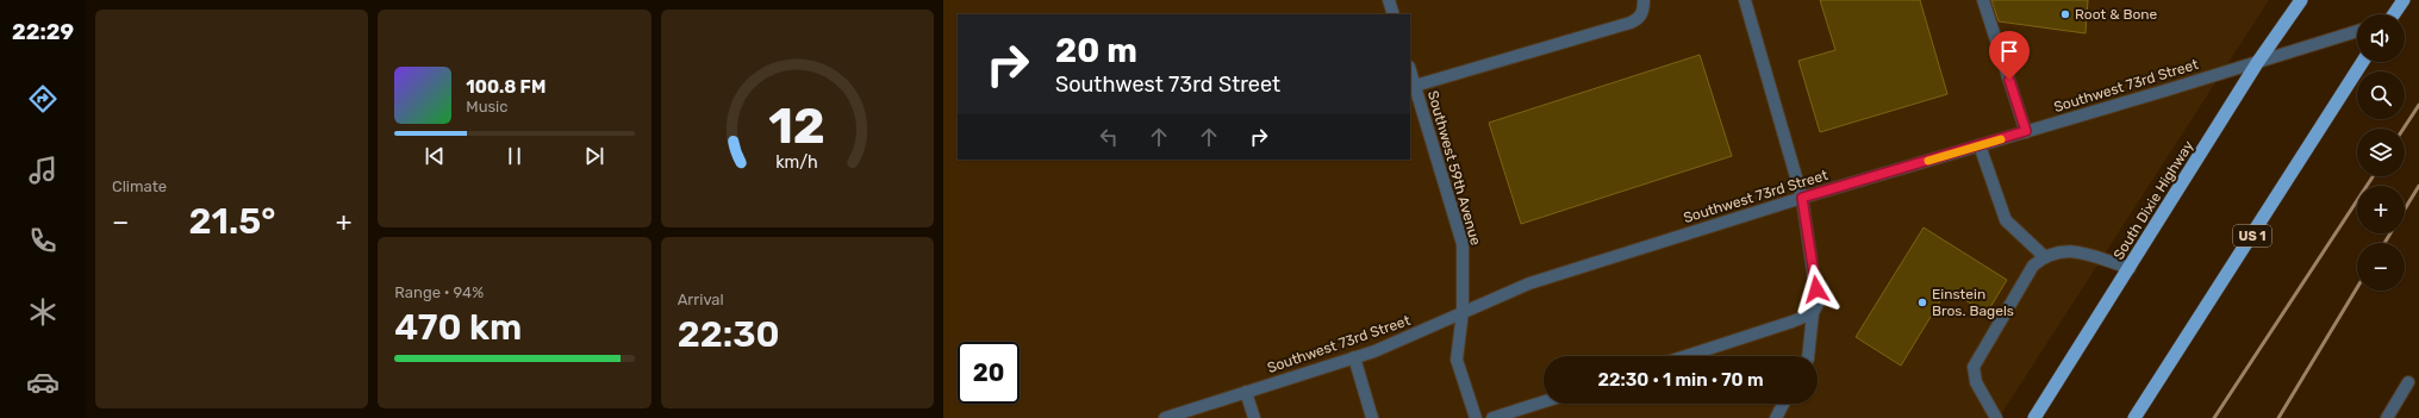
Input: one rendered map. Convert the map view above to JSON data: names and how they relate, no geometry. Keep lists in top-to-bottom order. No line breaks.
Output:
{"streets":{"highway":["South Dixie Highway","US 1"],"street":["Southwest 73rd Street","Southwest 59th Avenue"]},"crossings":[["Southwest 73rd Street","Southwest 59th Avenue"],["Southwest 73rd Street","South Dixie Highway"]],"places":["Root & Bone","Einstein Bros. Bagels"],"page":{"tabs":"22:29","tile":["Climate",["Range · 94%","470 km"],["Arrival","22:30"]],"map_buttons":["+","−"],"turn":["20 m","Southwest 73rd Street"],"song":["100.8 FM","Music"],"heat":["−","21.5°","+"],"limit":"20","trip":"22:30 · 1 min · 70 m","gauge":["12","km/h"]}}
